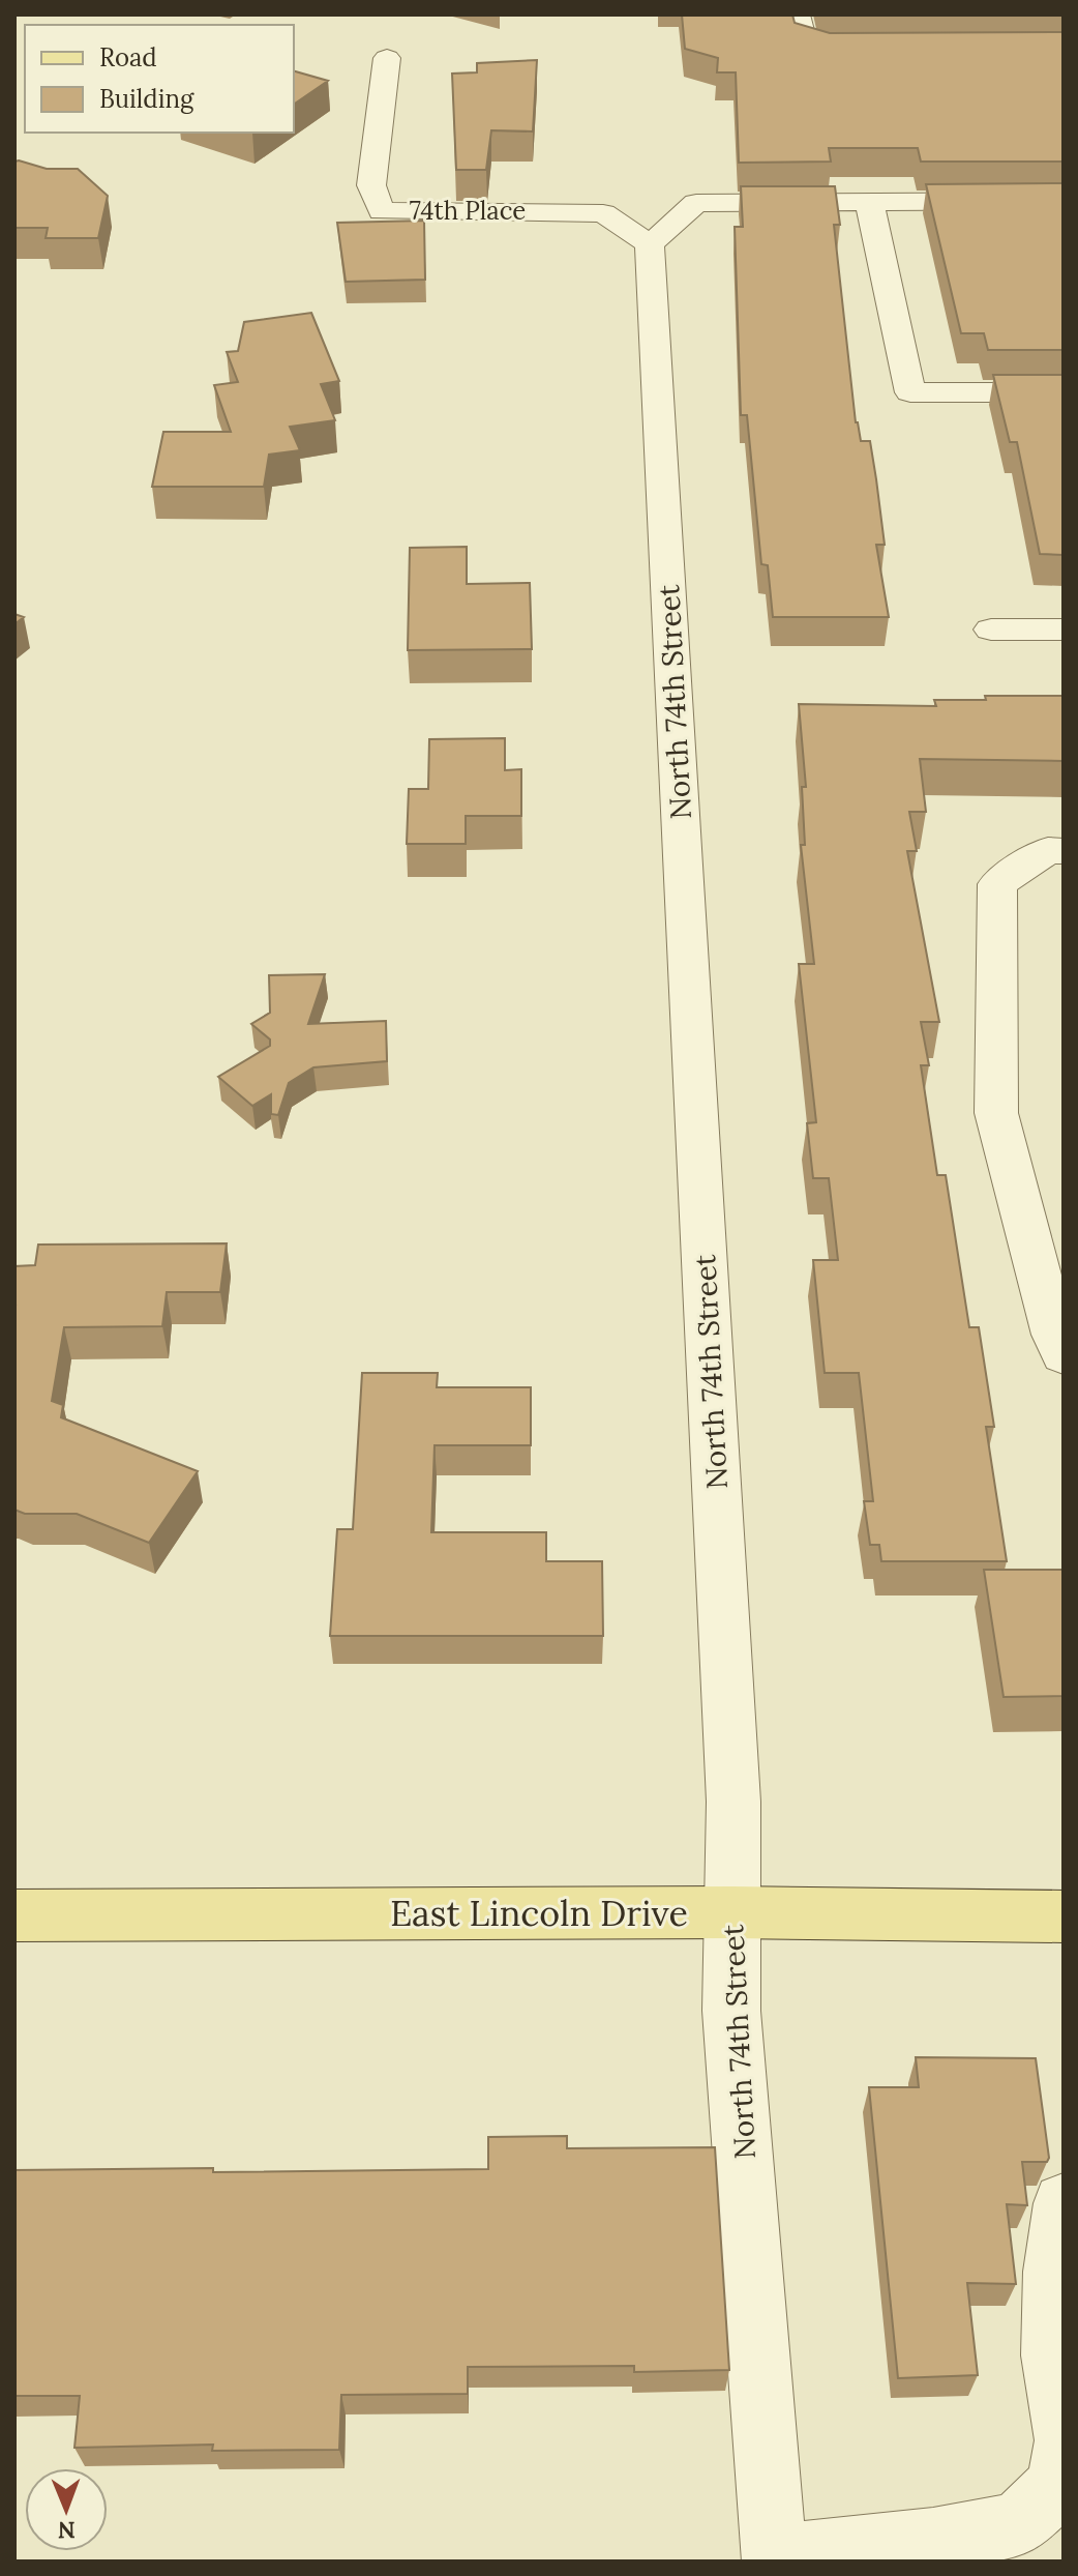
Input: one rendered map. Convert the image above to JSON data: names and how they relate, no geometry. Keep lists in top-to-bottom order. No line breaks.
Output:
{"streets":{"main road":["East Lincoln Drive"],"street":["74th Place","North 74th Street"]},"crossings":[["74th Place","North 74th Street"],["North 74th Street","East Lincoln Drive"]],"legend":["Road","Building"],"north":"bottom"}
